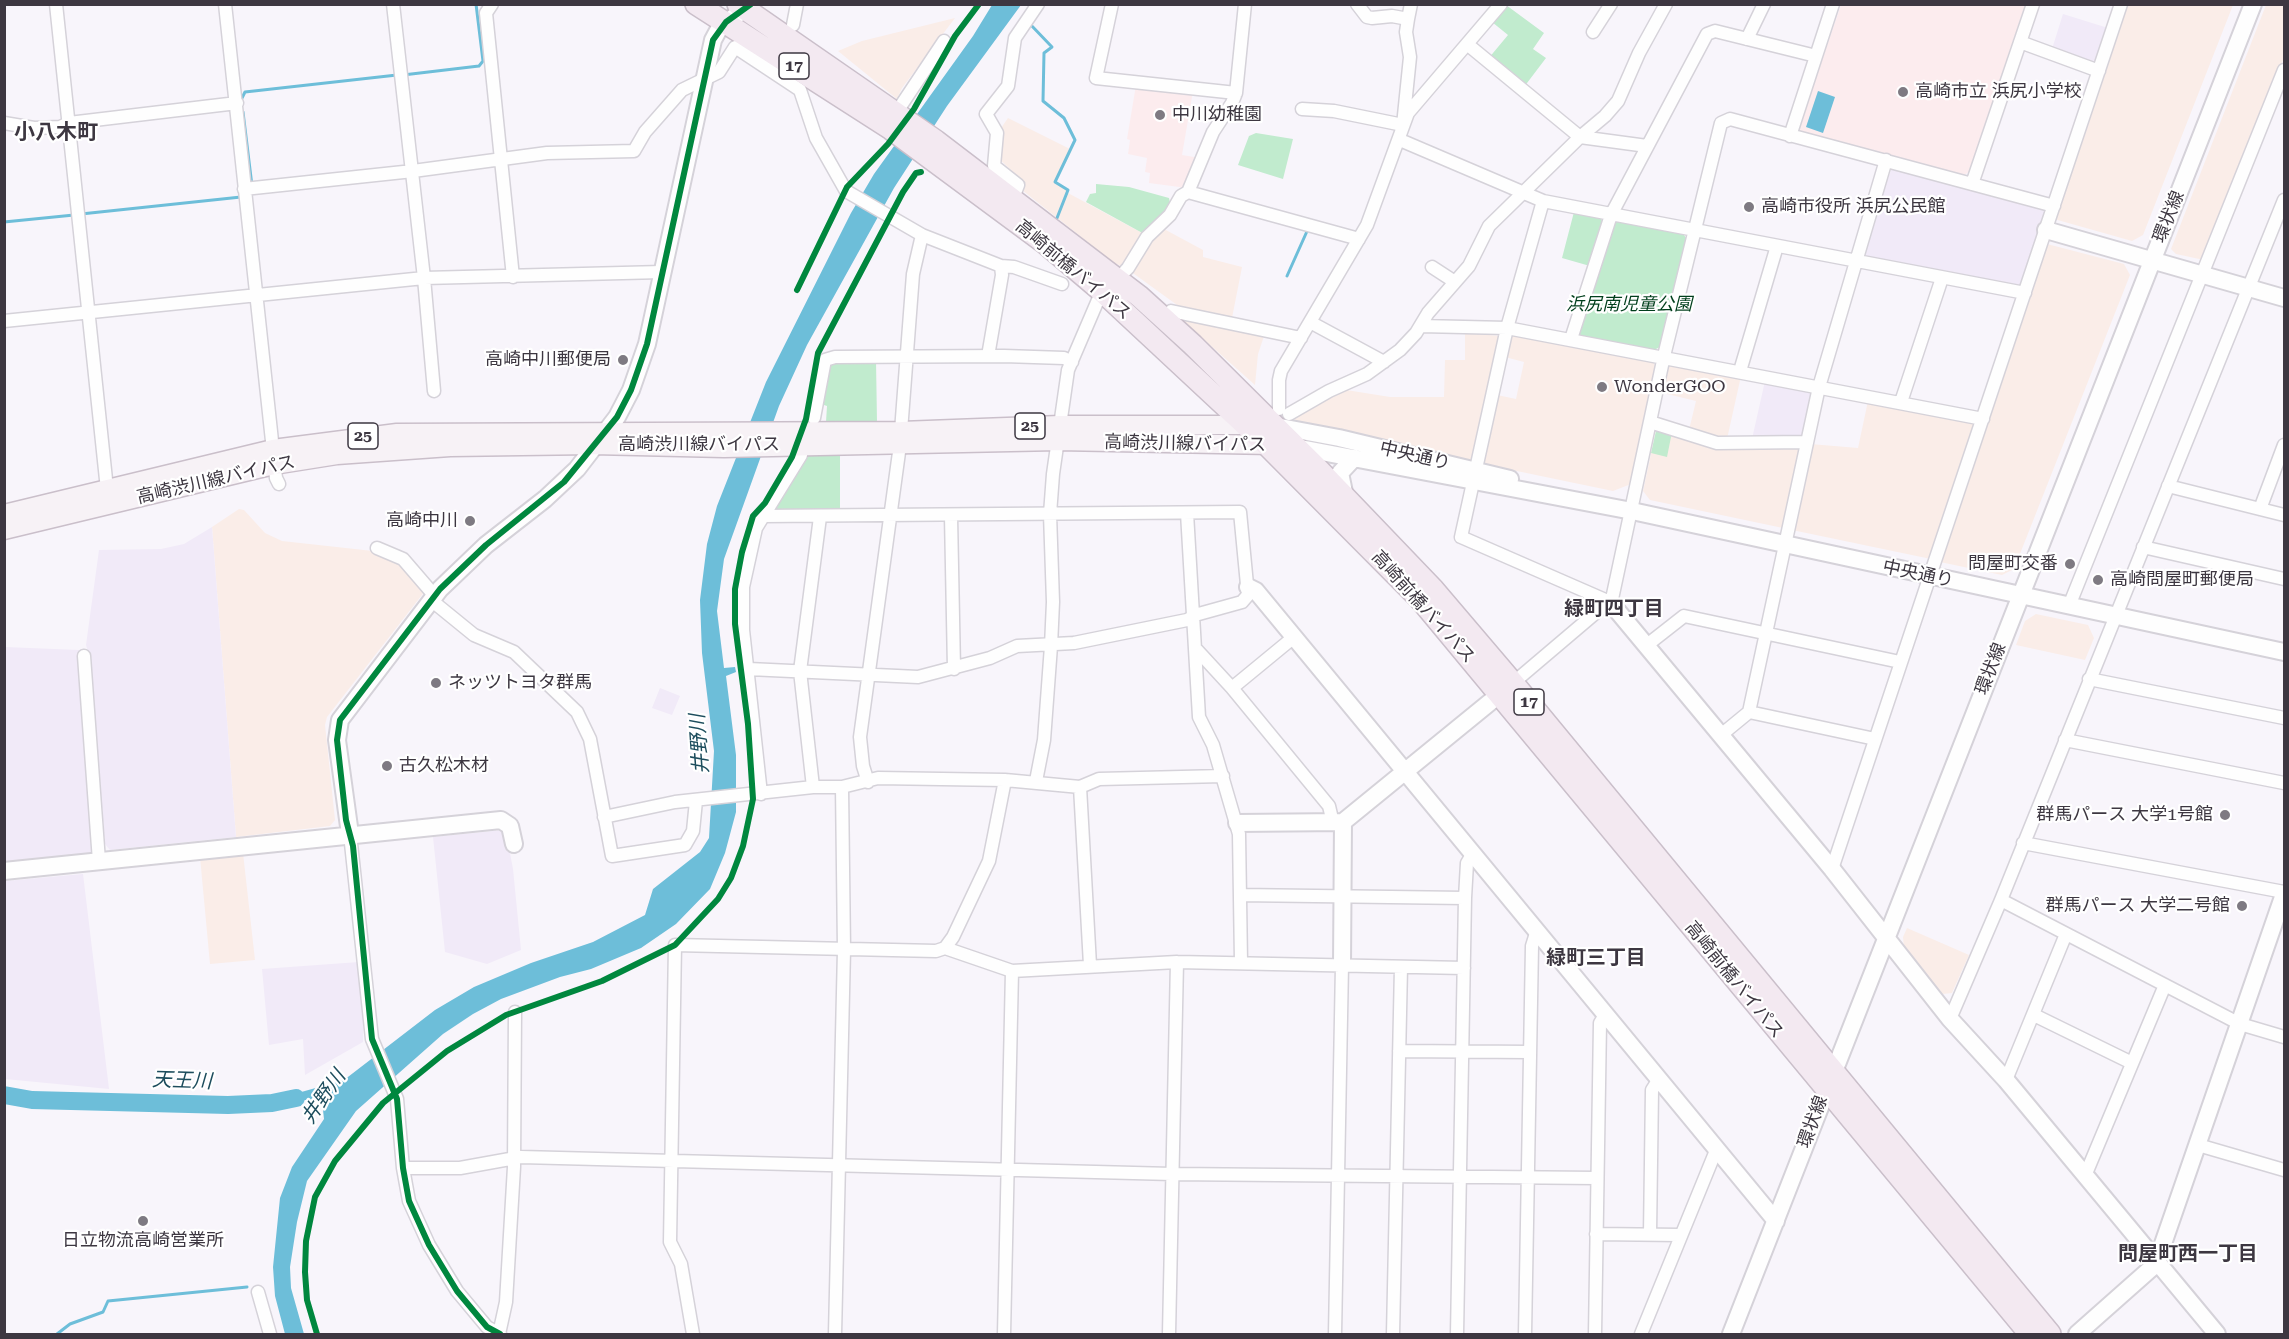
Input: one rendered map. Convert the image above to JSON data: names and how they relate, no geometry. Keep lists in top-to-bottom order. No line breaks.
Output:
{"streets":{"highway":["17","高崎前橋バイパス"],"main road":["25","高崎渋川線バイパス"],"street":["環状線","中央通り"]},"crossings":[["環状線","高崎前橋バイパス"],["環状線","中央通り"],["高崎前橋バイパス","高崎渋川線バイパス"],["高崎前橋バイパス","中央通り"],["高崎渋川線バイパス","中央通り"]],"districts":["小八木町","緑町四丁目","緑町三丁目","問屋町西一丁目"],"water":["井野川","天王川"],"parks":["浜尻南児童公園"],"places":["高崎市立 浜尻小学校","中川幼稚園","高崎市役所 浜尻公民館","高崎中川郵便局","WonderGOO","高崎中川","問屋町交番","高崎問屋町郵便局","ネッツトヨタ群馬","古久松木材","群馬パース 大学1号館","群馬パース 大学二号館","日立物流高崎営業所"]}
